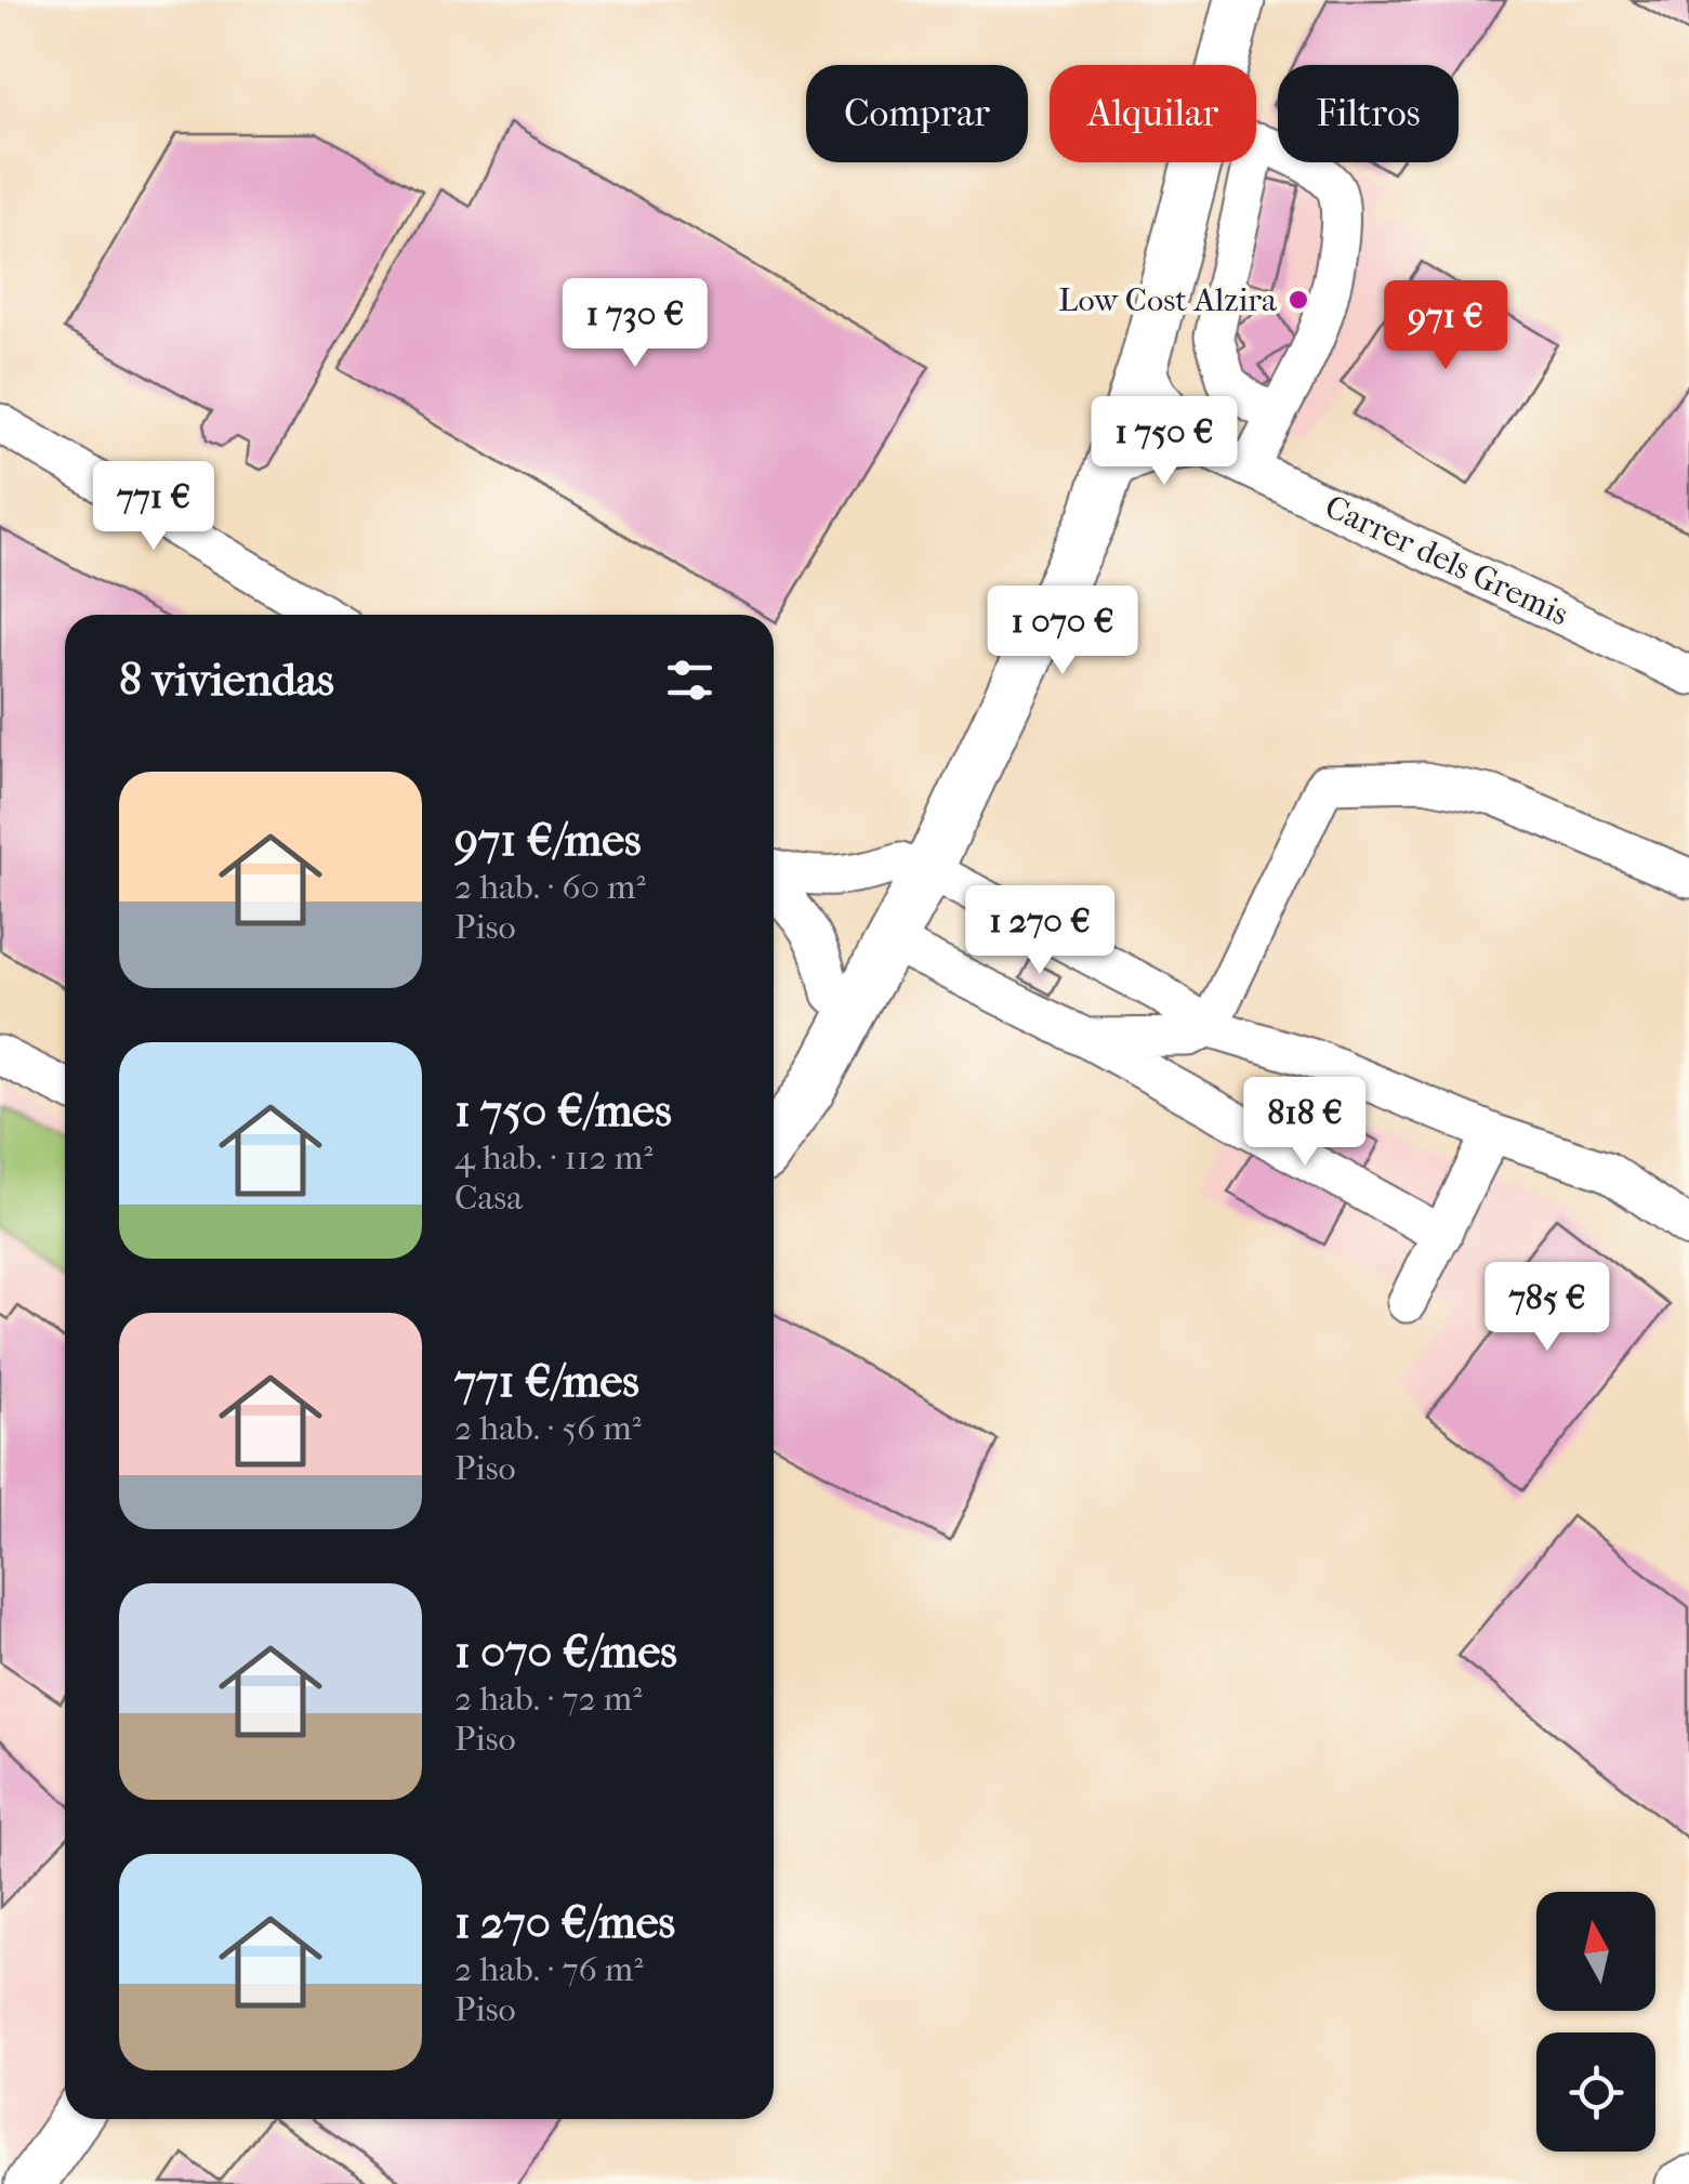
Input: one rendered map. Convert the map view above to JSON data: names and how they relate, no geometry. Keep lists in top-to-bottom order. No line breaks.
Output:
{"streets":{"street":["Carrer dels Gremis"]},"places":["Low Cost Alzira"],"north":"top","page":{"chip":["Comprar","Alquilar","Filtros"],"price":["1 730 €","971 €","1 750 €","771 €","1 070 €","1 270 €","818 €","785 €"],"heading":"8 viviendas","list":[{"name":"971 €/mes","note":"2 hab. · 60 m² · Piso"},{"name":"1 750 €/mes","note":"4 hab. · 112 m² · Casa"},{"name":"771 €/mes","note":"2 hab. · 56 m² · Piso"},{"name":"1 070 €/mes","note":"2 hab. · 72 m² · Piso"},{"name":"1 270 €/mes","note":"2 hab. · 76 m² · Piso"}]}}
